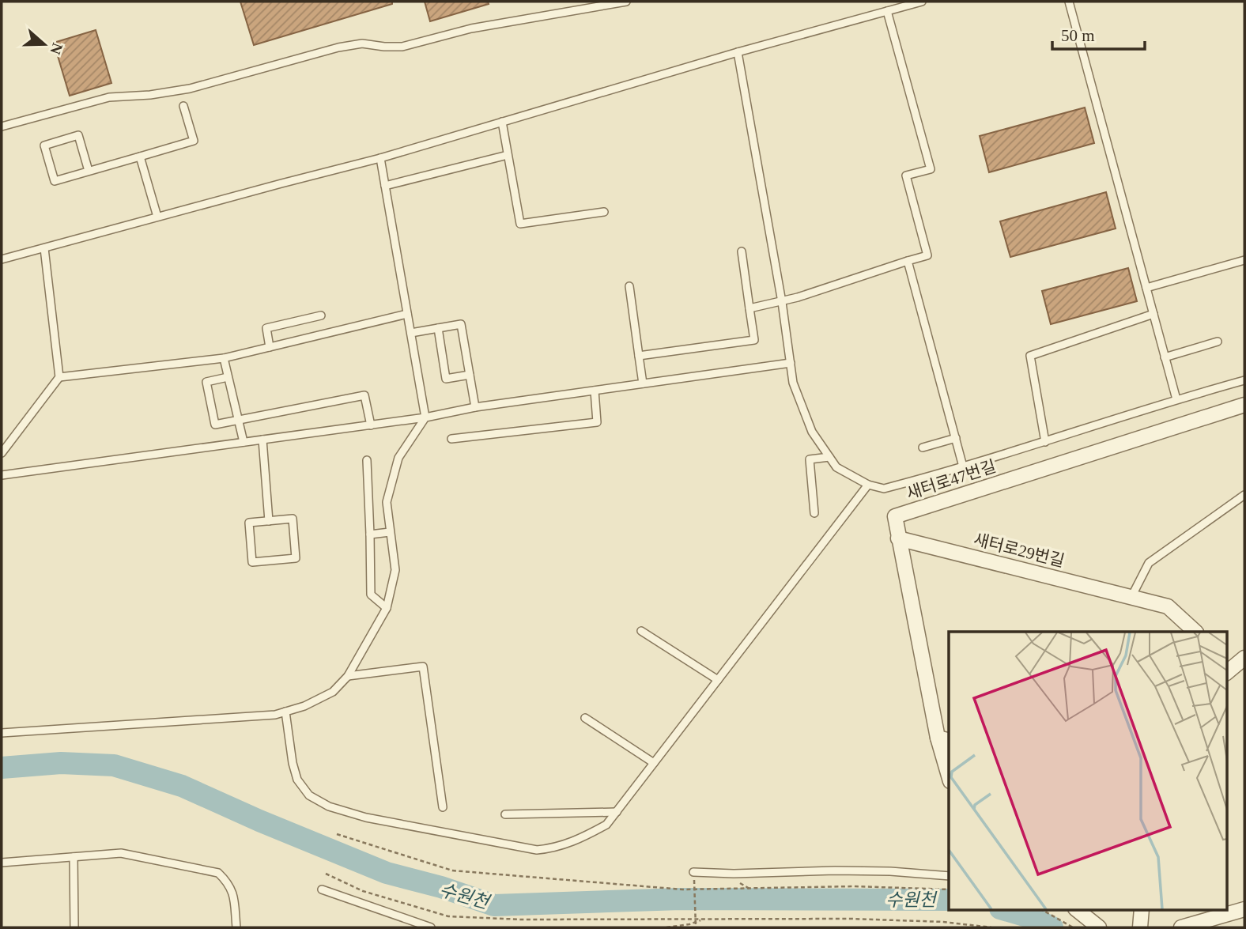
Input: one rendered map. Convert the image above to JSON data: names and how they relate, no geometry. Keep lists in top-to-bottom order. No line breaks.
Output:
{"streets":{"street":["새터로47번길","새터로29번길"]},"crossings":[["새터로47번길","새터로29번길"]],"water":["수원천"],"scale_bar":"50 m","north":"right"}
